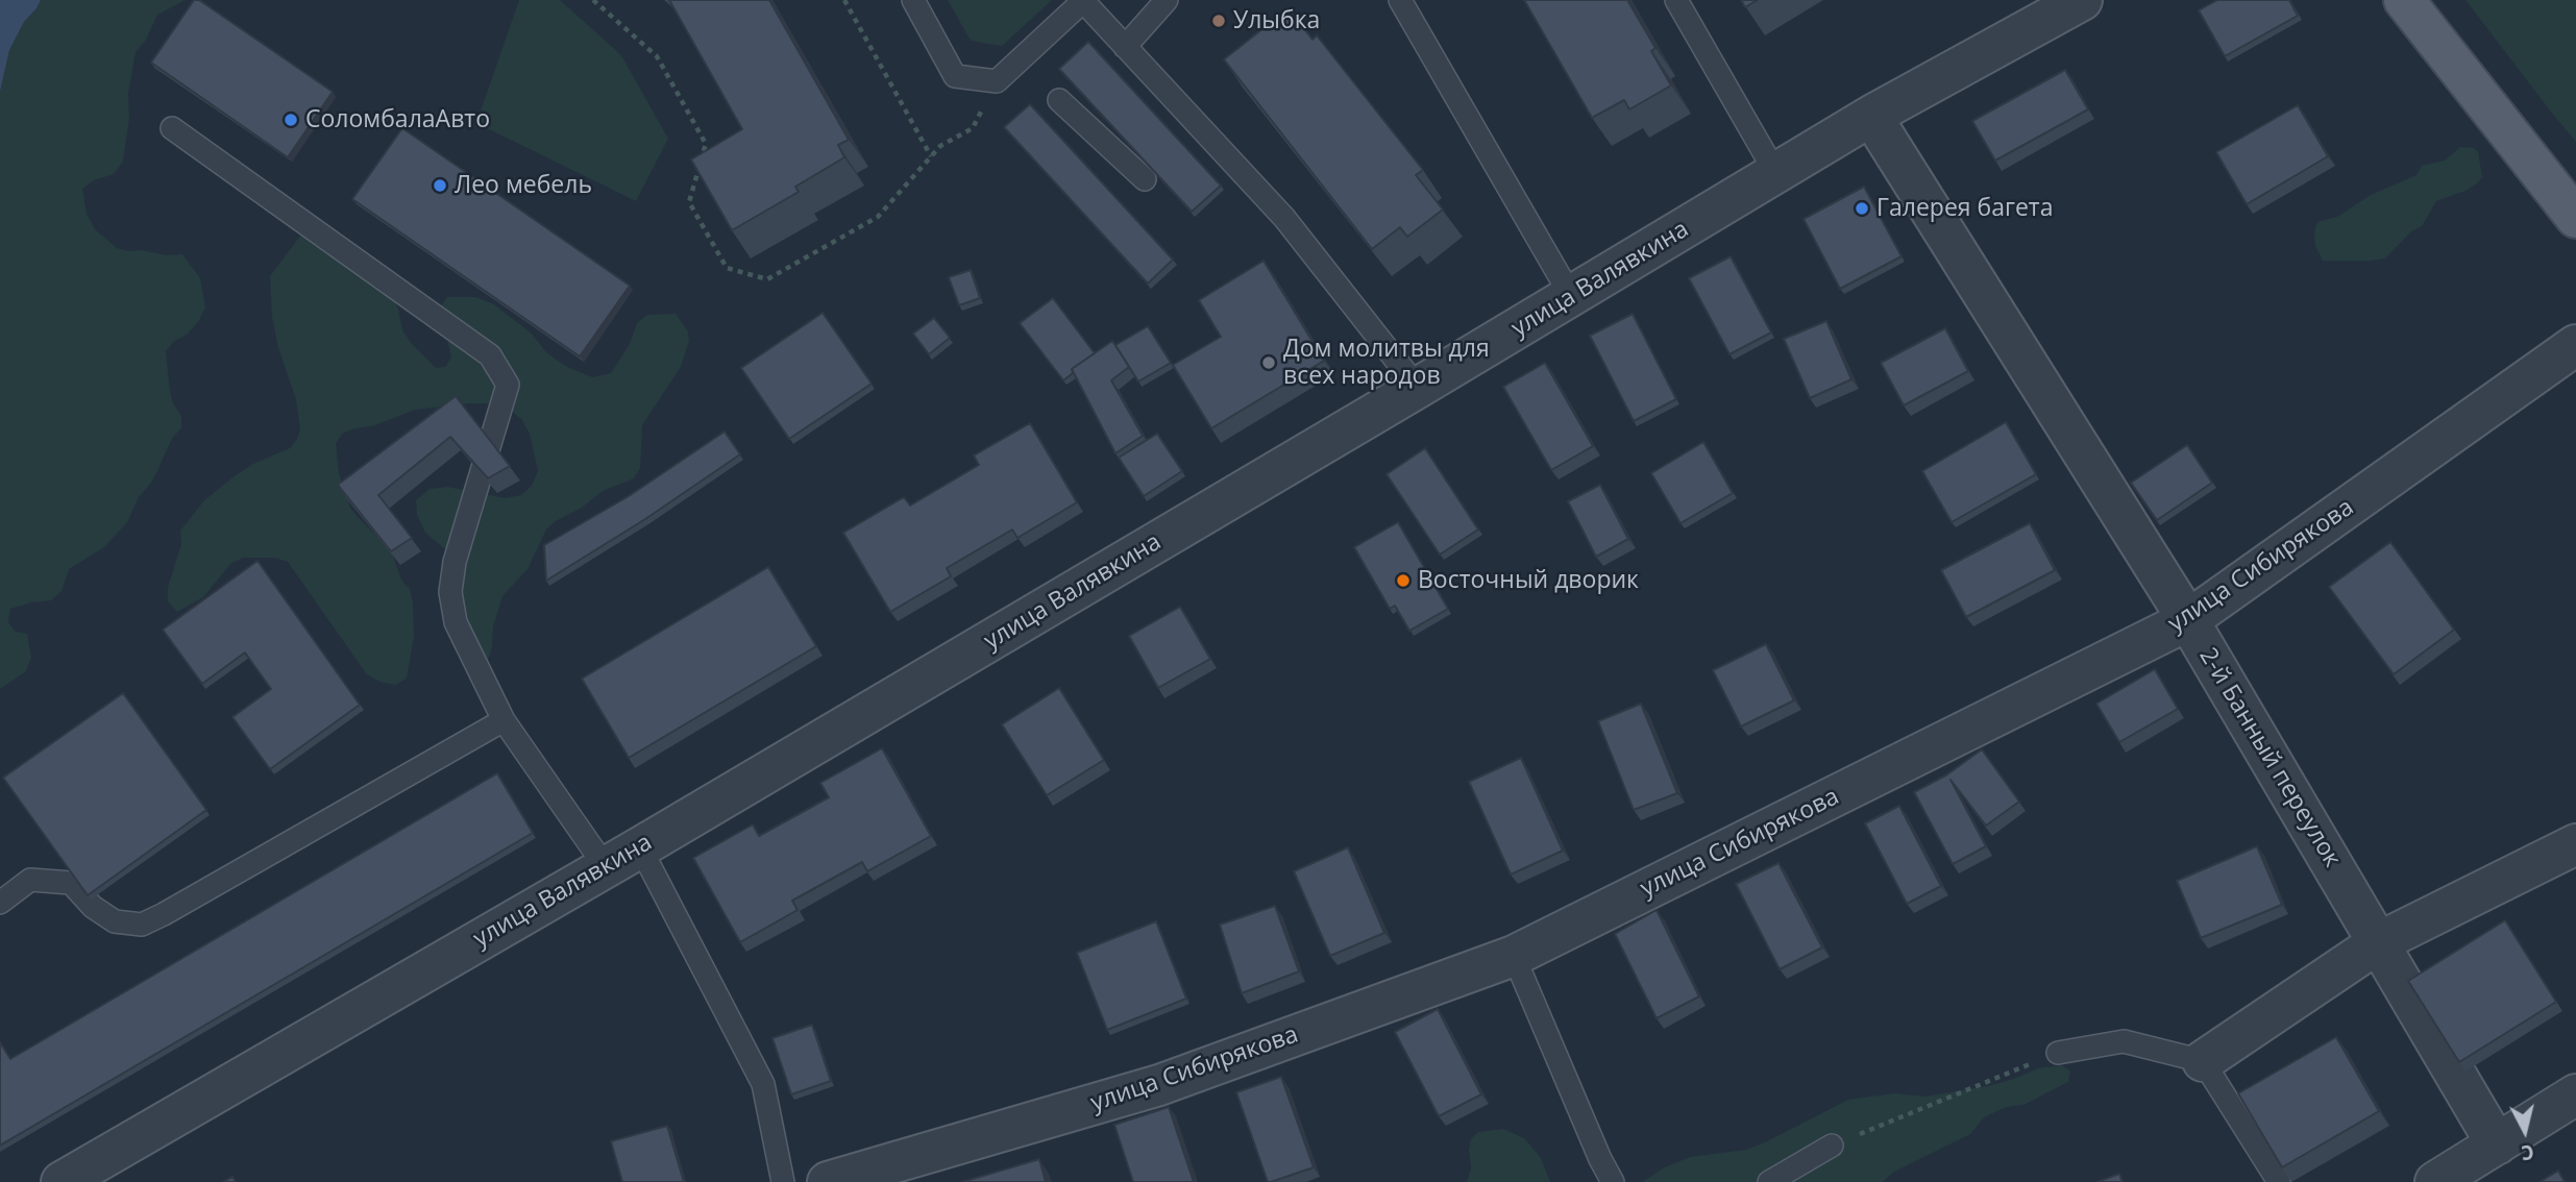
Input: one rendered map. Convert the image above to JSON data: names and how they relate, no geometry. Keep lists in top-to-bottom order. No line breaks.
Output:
{"streets":{"street":["улица Валявкина","улица Сибирякова","2-й Банный переулок"]},"crossings":[["улица Валявкина","2-й Банный переулок"],["улица Сибирякова","2-й Банный переулок"]],"places":["Улыбка","СоломбалаАвто","Лео мебель","Галерея багета","Дом молитвы для всех народов","Восточный дворик"],"north":"bottom"}
